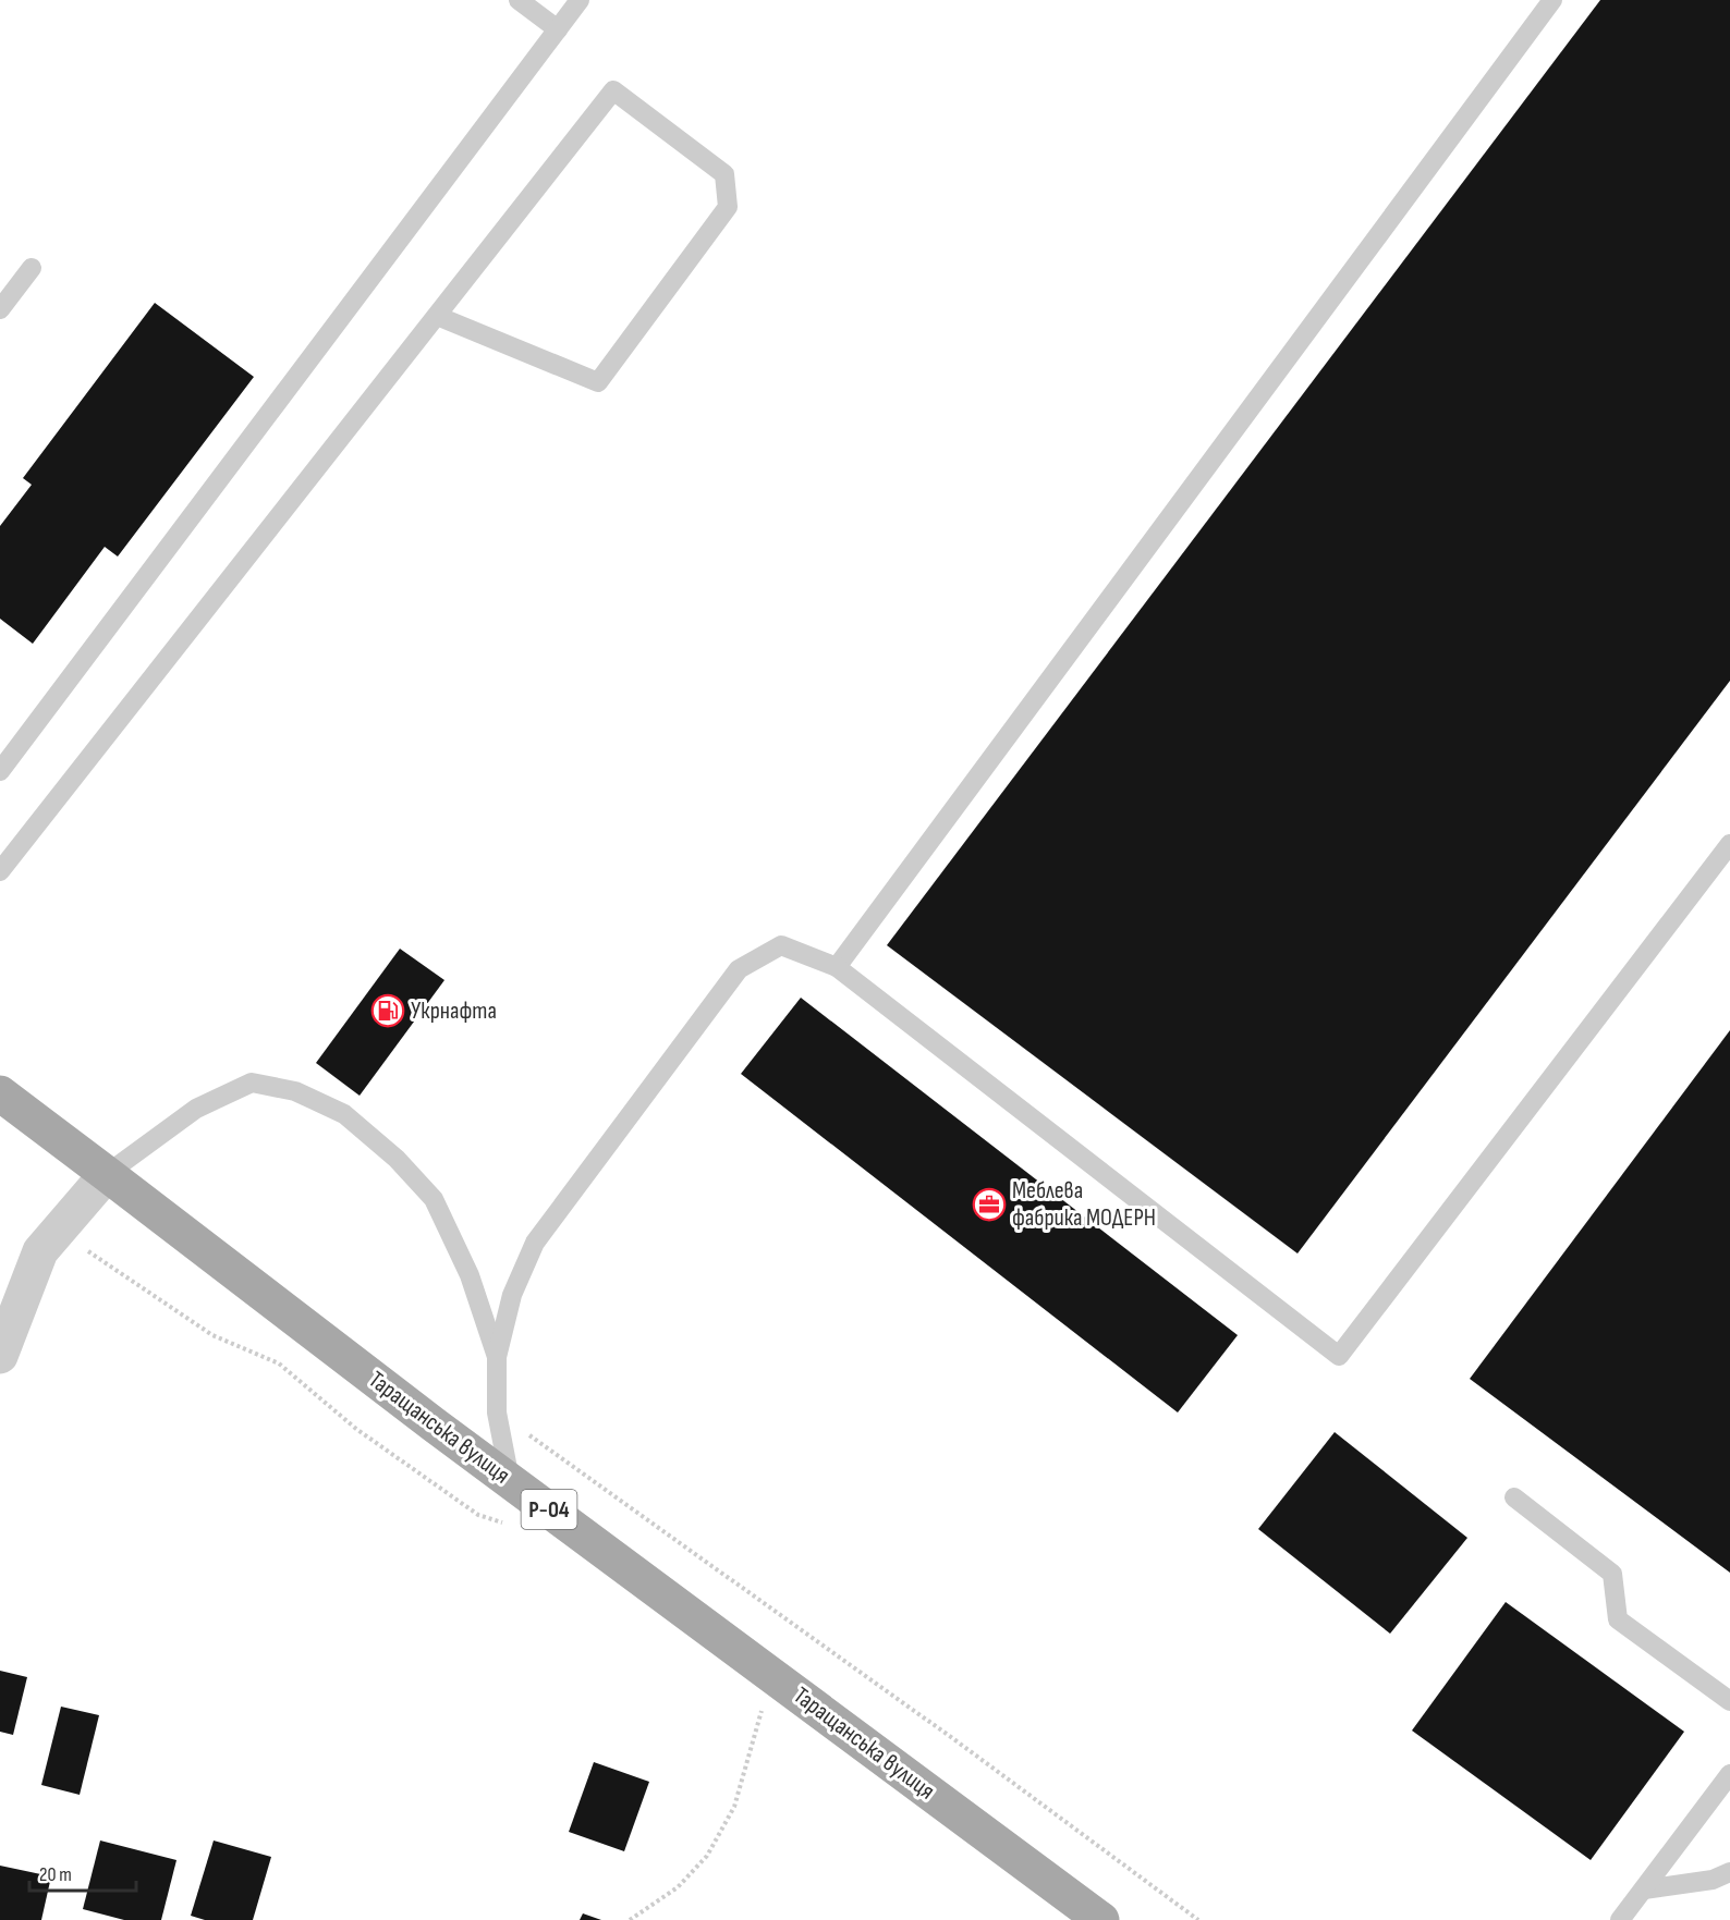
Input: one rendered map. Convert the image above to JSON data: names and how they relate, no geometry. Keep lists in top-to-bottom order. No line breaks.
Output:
{"streets":{"main road":["Таращанська вулиця","Р-04"]},"places":{"fuel station":["Укрнафта"],"office":["Меблева фабрика МОДЕРН"]},"scale_bar":"20 m"}
